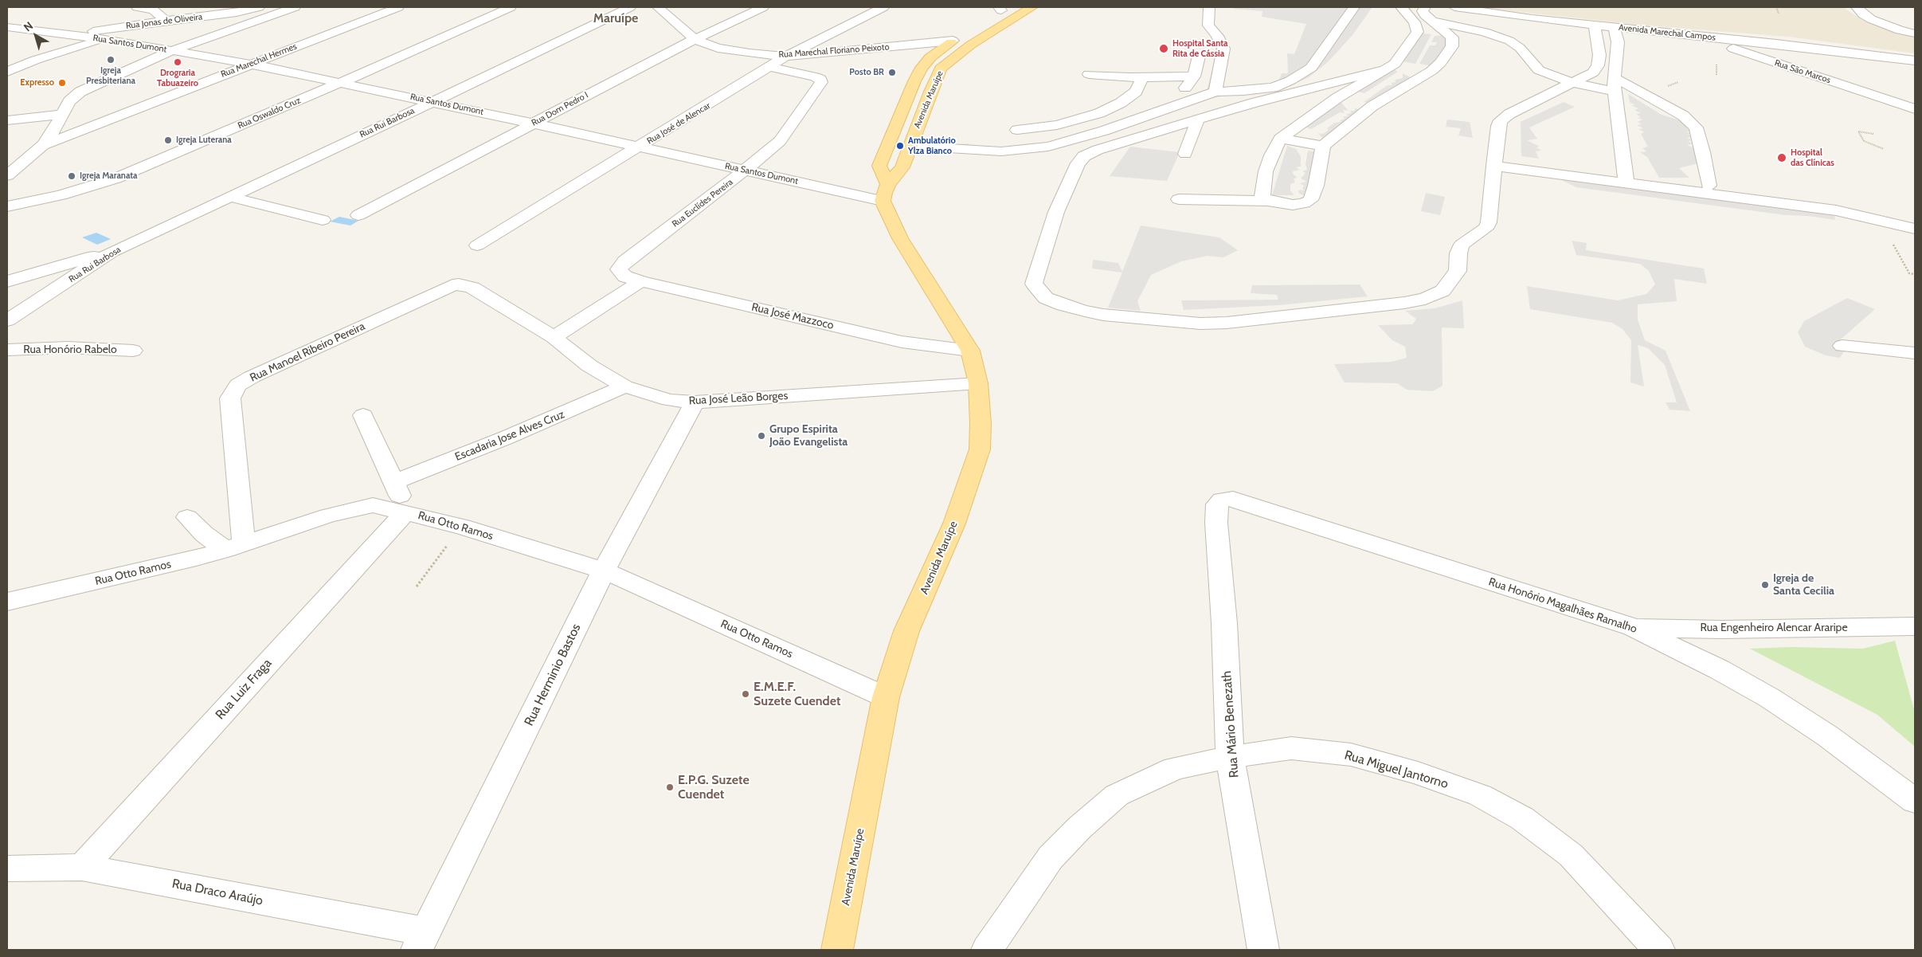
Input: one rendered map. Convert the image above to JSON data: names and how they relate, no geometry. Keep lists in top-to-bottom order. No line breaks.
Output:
{"streets":{"main road":["Avenida Maruípe"],"street":["Rua Jonas de Oliveira","Avenida Marechal Campos","Rua Santos Dumont","Rua Marechal Floriano Peixoto","Rua Marechal Hermes","Rua São Marcos","Rua Dom Pedro I","Rua Oswaldo Cruz","Rua Rui Barbosa","Rua José de Alencar","Rua Euclídes Pereira","Rua José Mazzoco","Rua Honório Rabelo","Rua Manoel Ribeiro Pereira","Rua José Leão Borges","Escadaria Jose Alves Cruz","Rua Otto Ramos","Rua Honôrio Magalhães Ramalho","Rua Engenheiro Alencar Araripe","Rua Herminio Bastos","Rua Luiz Fraga","Rua Mário Benezath","Rua Miguel Jantorno","Rua Draco Araújo"]},"crossings":[["Rua Jonas de Oliveira","Rua Santos Dumont"],["Avenida Marechal Campos","Rua São Marcos"],["Rua Santos Dumont","Rua Marechal Hermes"],["Rua Santos Dumont","Avenida Maruípe"],["Rua Santos Dumont","Rua Dom Pedro I"],["Rua Santos Dumont","Rua Oswaldo Cruz"],["Rua Santos Dumont","Rua Rui Barbosa"],["Rua Santos Dumont","Rua José de Alencar"],["Rua Santos Dumont","Rua Euclídes Pereira"],["Rua Marechal Floriano Peixoto","Avenida Maruípe"],["Rua Marechal Floriano Peixoto","Rua Dom Pedro I"],["Rua Marechal Floriano Peixoto","Rua José de Alencar"],["Avenida Maruípe","Rua José Mazzoco"],["Avenida Maruípe","Rua José Leão Borges"],["Avenida Maruípe","Rua Otto Ramos"],["Rua José de Alencar","Rua Euclídes Pereira"],["Rua Euclídes Pereira","Rua José Mazzoco"],["Rua Manoel Ribeiro Pereira","Rua José Leão Borges"],["Rua Manoel Ribeiro Pereira","Rua Otto Ramos"],["Rua José Leão Borges","Escadaria Jose Alves Cruz"],["Rua José Leão Borges","Rua Herminio Bastos"],["Rua Otto Ramos","Rua Herminio Bastos"],["Rua Otto Ramos","Rua Luiz Fraga"],["Rua Honôrio Magalhães Ramalho","Rua Engenheiro Alencar Araripe"],["Rua Honôrio Magalhães Ramalho","Rua Mário Benezath"],["Rua Herminio Bastos","Rua Draco Araújo"],["Rua Luiz Fraga","Rua Draco Araújo"],["Rua Mário Benezath","Rua Miguel Jantorno"]],"districts":["Maruípe"],"places":["Hospital Santa Rita de Cássia","Igreja Presbiteriana","Drograria Tabuazeiro","Posto BR","Expresso","Igreja Luterana","Ambulatório Ylza Bianco","Hospital das Clínicas","Igreja Maranata","Grupo Espirita João Evangelista","Igreja de Santa Cecilia","E.M.E.F. Suzete Cuendet","E.P.G. Suzete Cuendet"],"north":"top left"}
